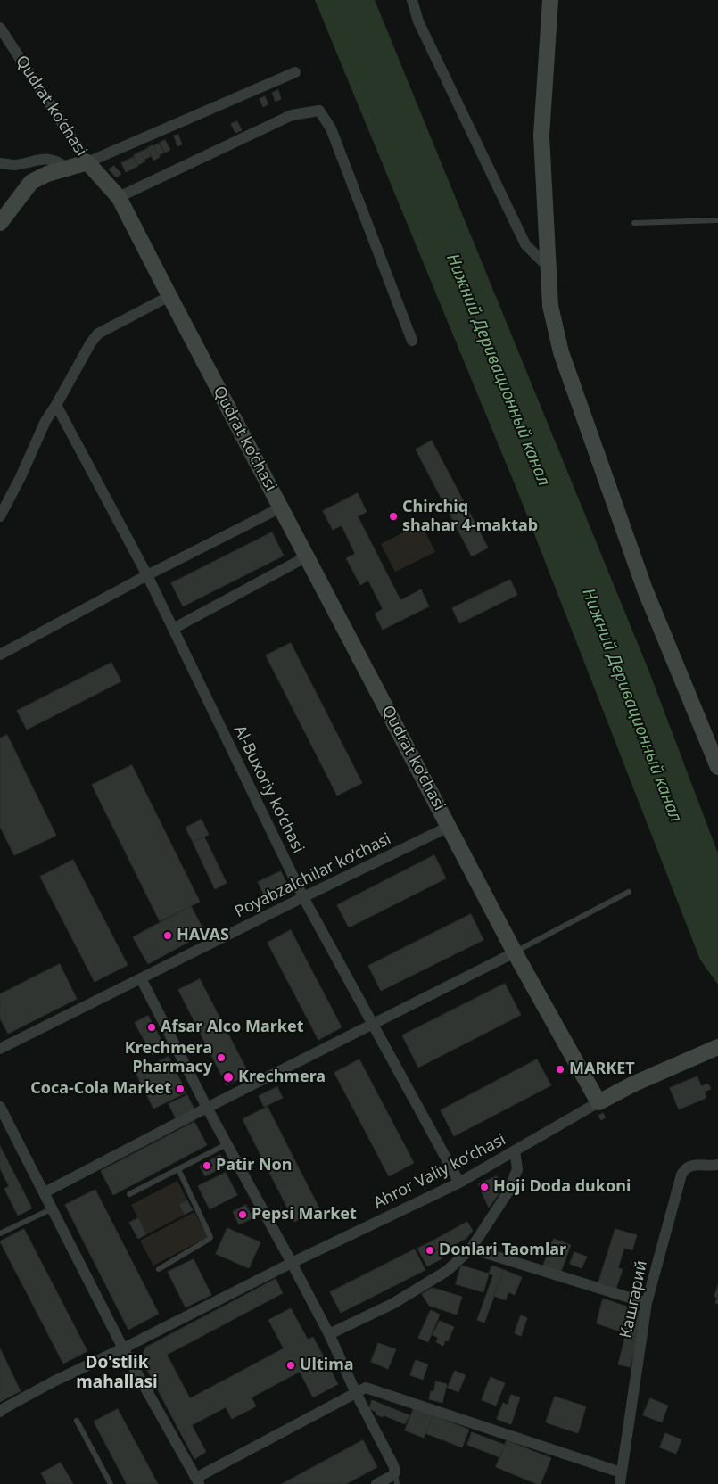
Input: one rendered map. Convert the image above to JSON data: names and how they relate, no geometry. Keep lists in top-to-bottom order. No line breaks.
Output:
{"streets":{"street":["Qudrat ko‘chasi","Al-Buxoriy ko‘chasi","Poyabzalchilar ko‘chasi","Ahror Valiy koʻchasi","Кашгарий"]},"crossings":[["Qudrat ko‘chasi","Poyabzalchilar ko‘chasi"],["Qudrat ko‘chasi","Ahror Valiy koʻchasi"],["Al-Buxoriy ko‘chasi","Poyabzalchilar ko‘chasi"],["Al-Buxoriy ko‘chasi","Ahror Valiy koʻchasi"]],"districts":["Do'stlik mahallasi"],"water":["Нижний Деривационный канал"],"places":["Chirchiq shahar 4-maktab","HAVAS","Afsar Alco Market","Krechmera Pharmacy","MARKET","Krechmera","Coca-Cola Market","Patir Non","Hoji Doda dukoni","Pepsi Market","Donlari Taomlar","Ultima"]}
